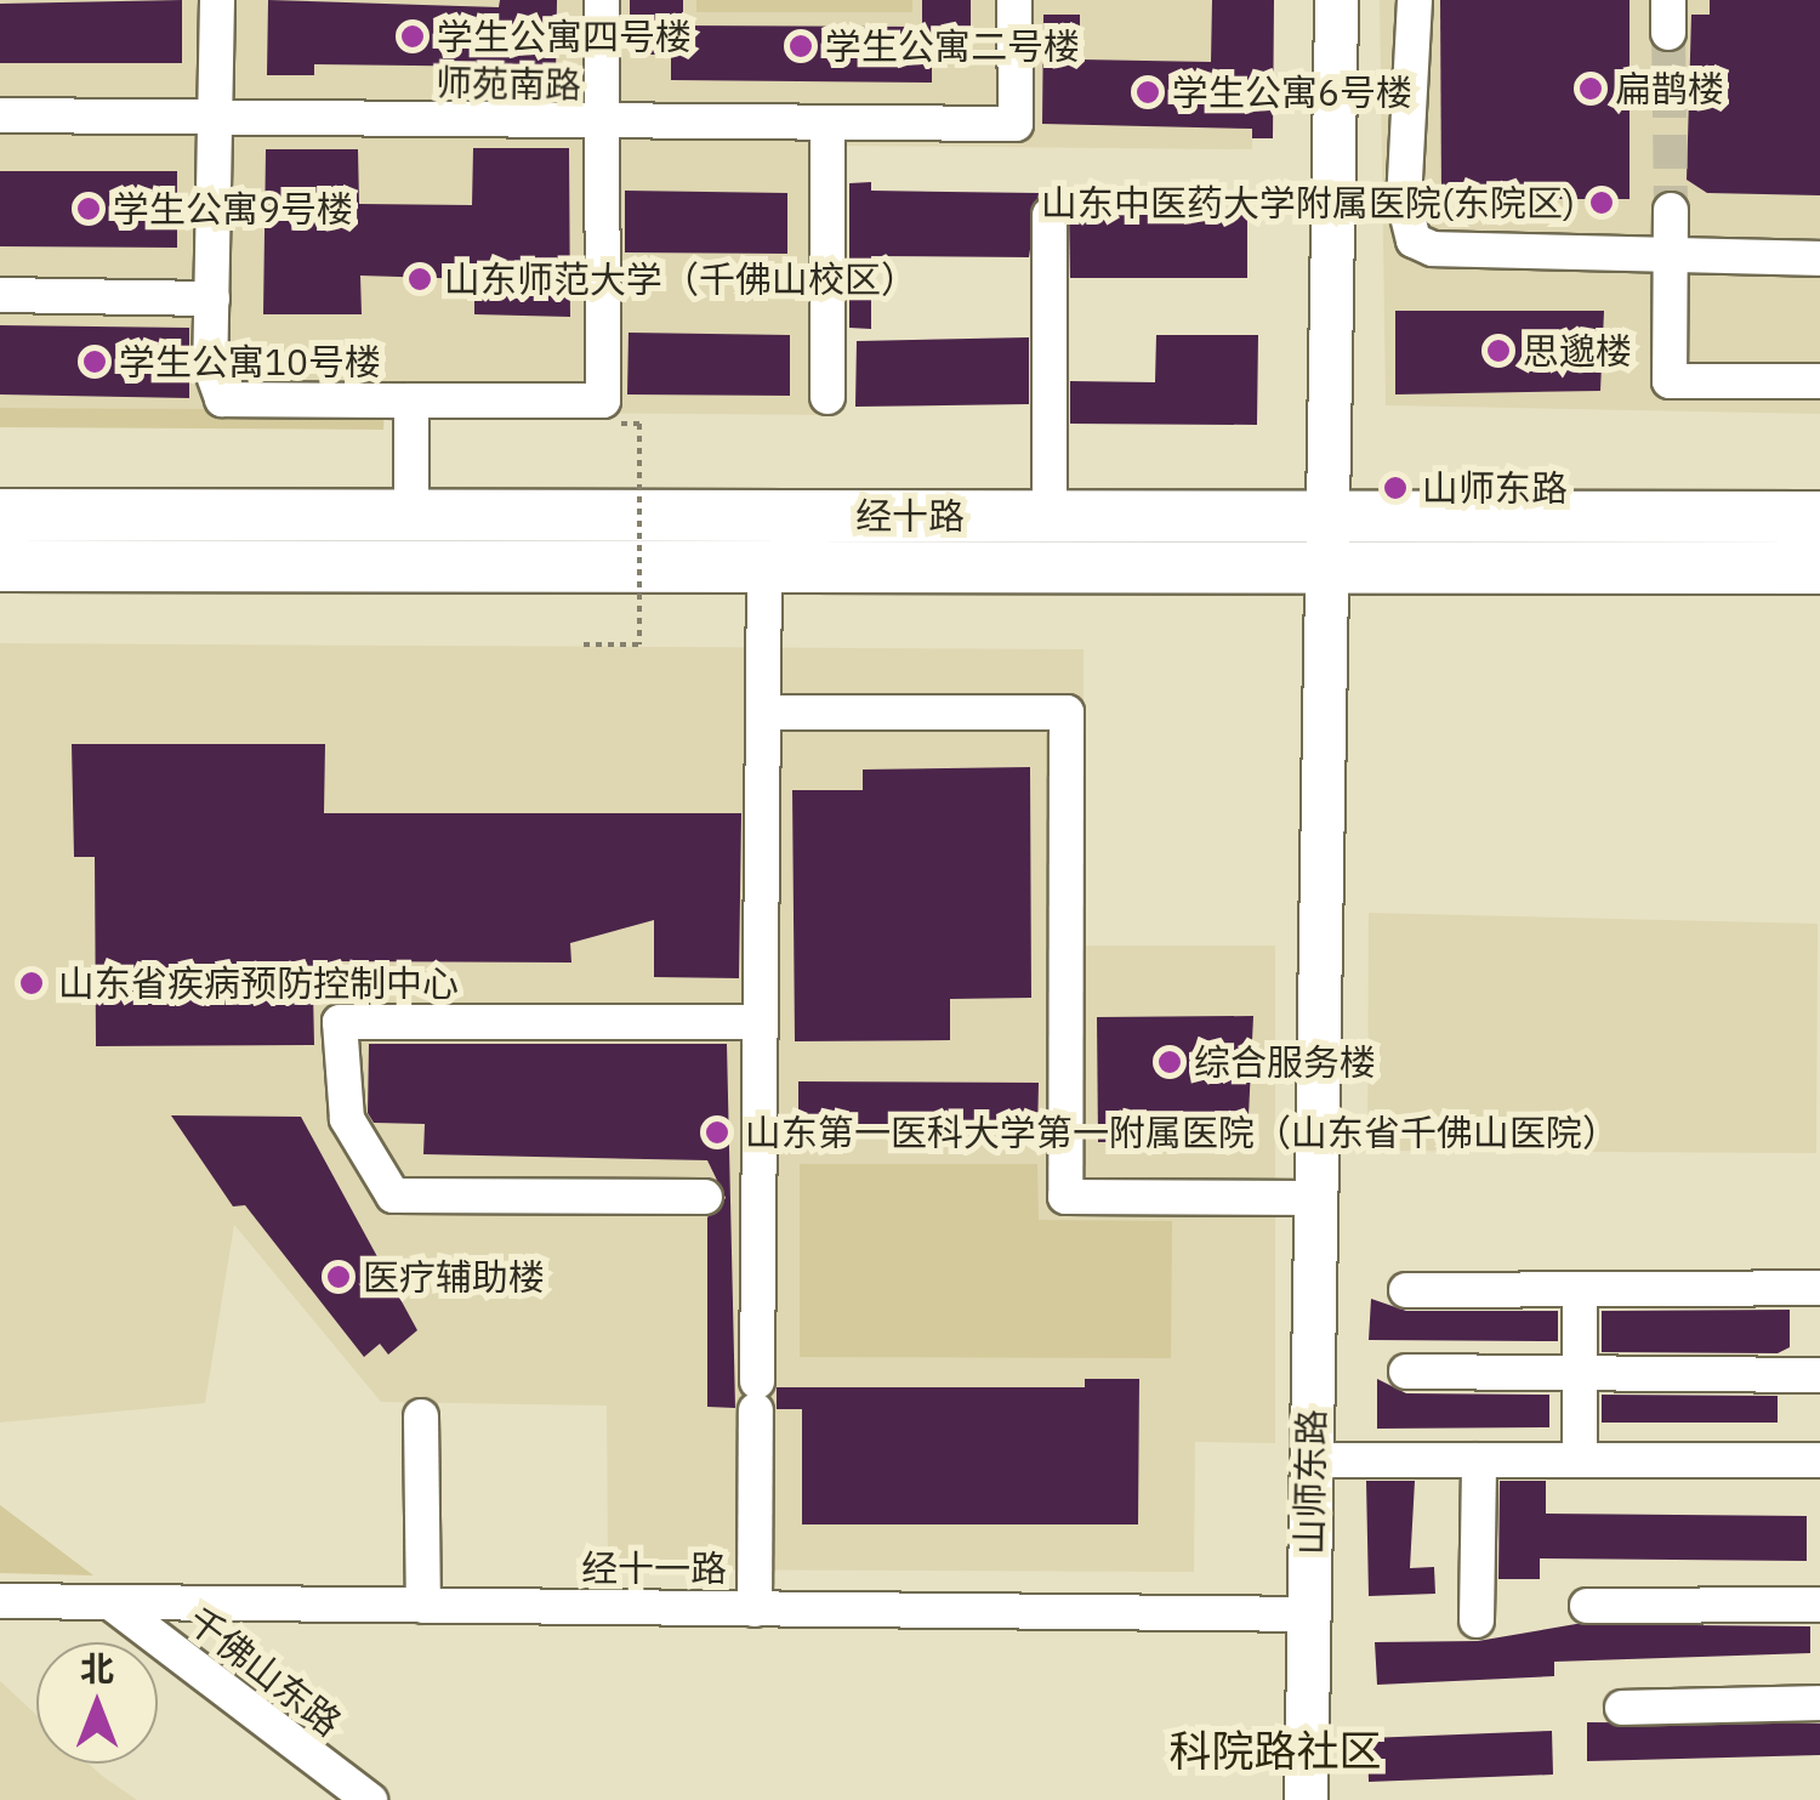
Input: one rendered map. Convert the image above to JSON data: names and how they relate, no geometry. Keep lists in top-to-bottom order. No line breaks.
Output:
{"streets":{"highway":["经十路"],"main road":["山师东路"],"street":["师苑南路","经十一路","千佛山东路"]},"crossings":[["经十路","山师东路"],["山师东路","经十一路"],["经十一路","千佛山东路"]],"districts":["科院路社区"],"places":["学生公寓四号楼","学生公寓二号楼","扁鹊楼","学生公寓6号楼","山东中医药大学附属医院(东院区)","学生公寓9号楼","山东师范大学（千佛山校区）","思邈楼","学生公寓10号楼","山师东路","山东省疾病预防控制中心","综合服务楼","山东第一医科大学第一附属医院（山东省千佛山医院）","医疗辅助楼"],"north":"top"}
